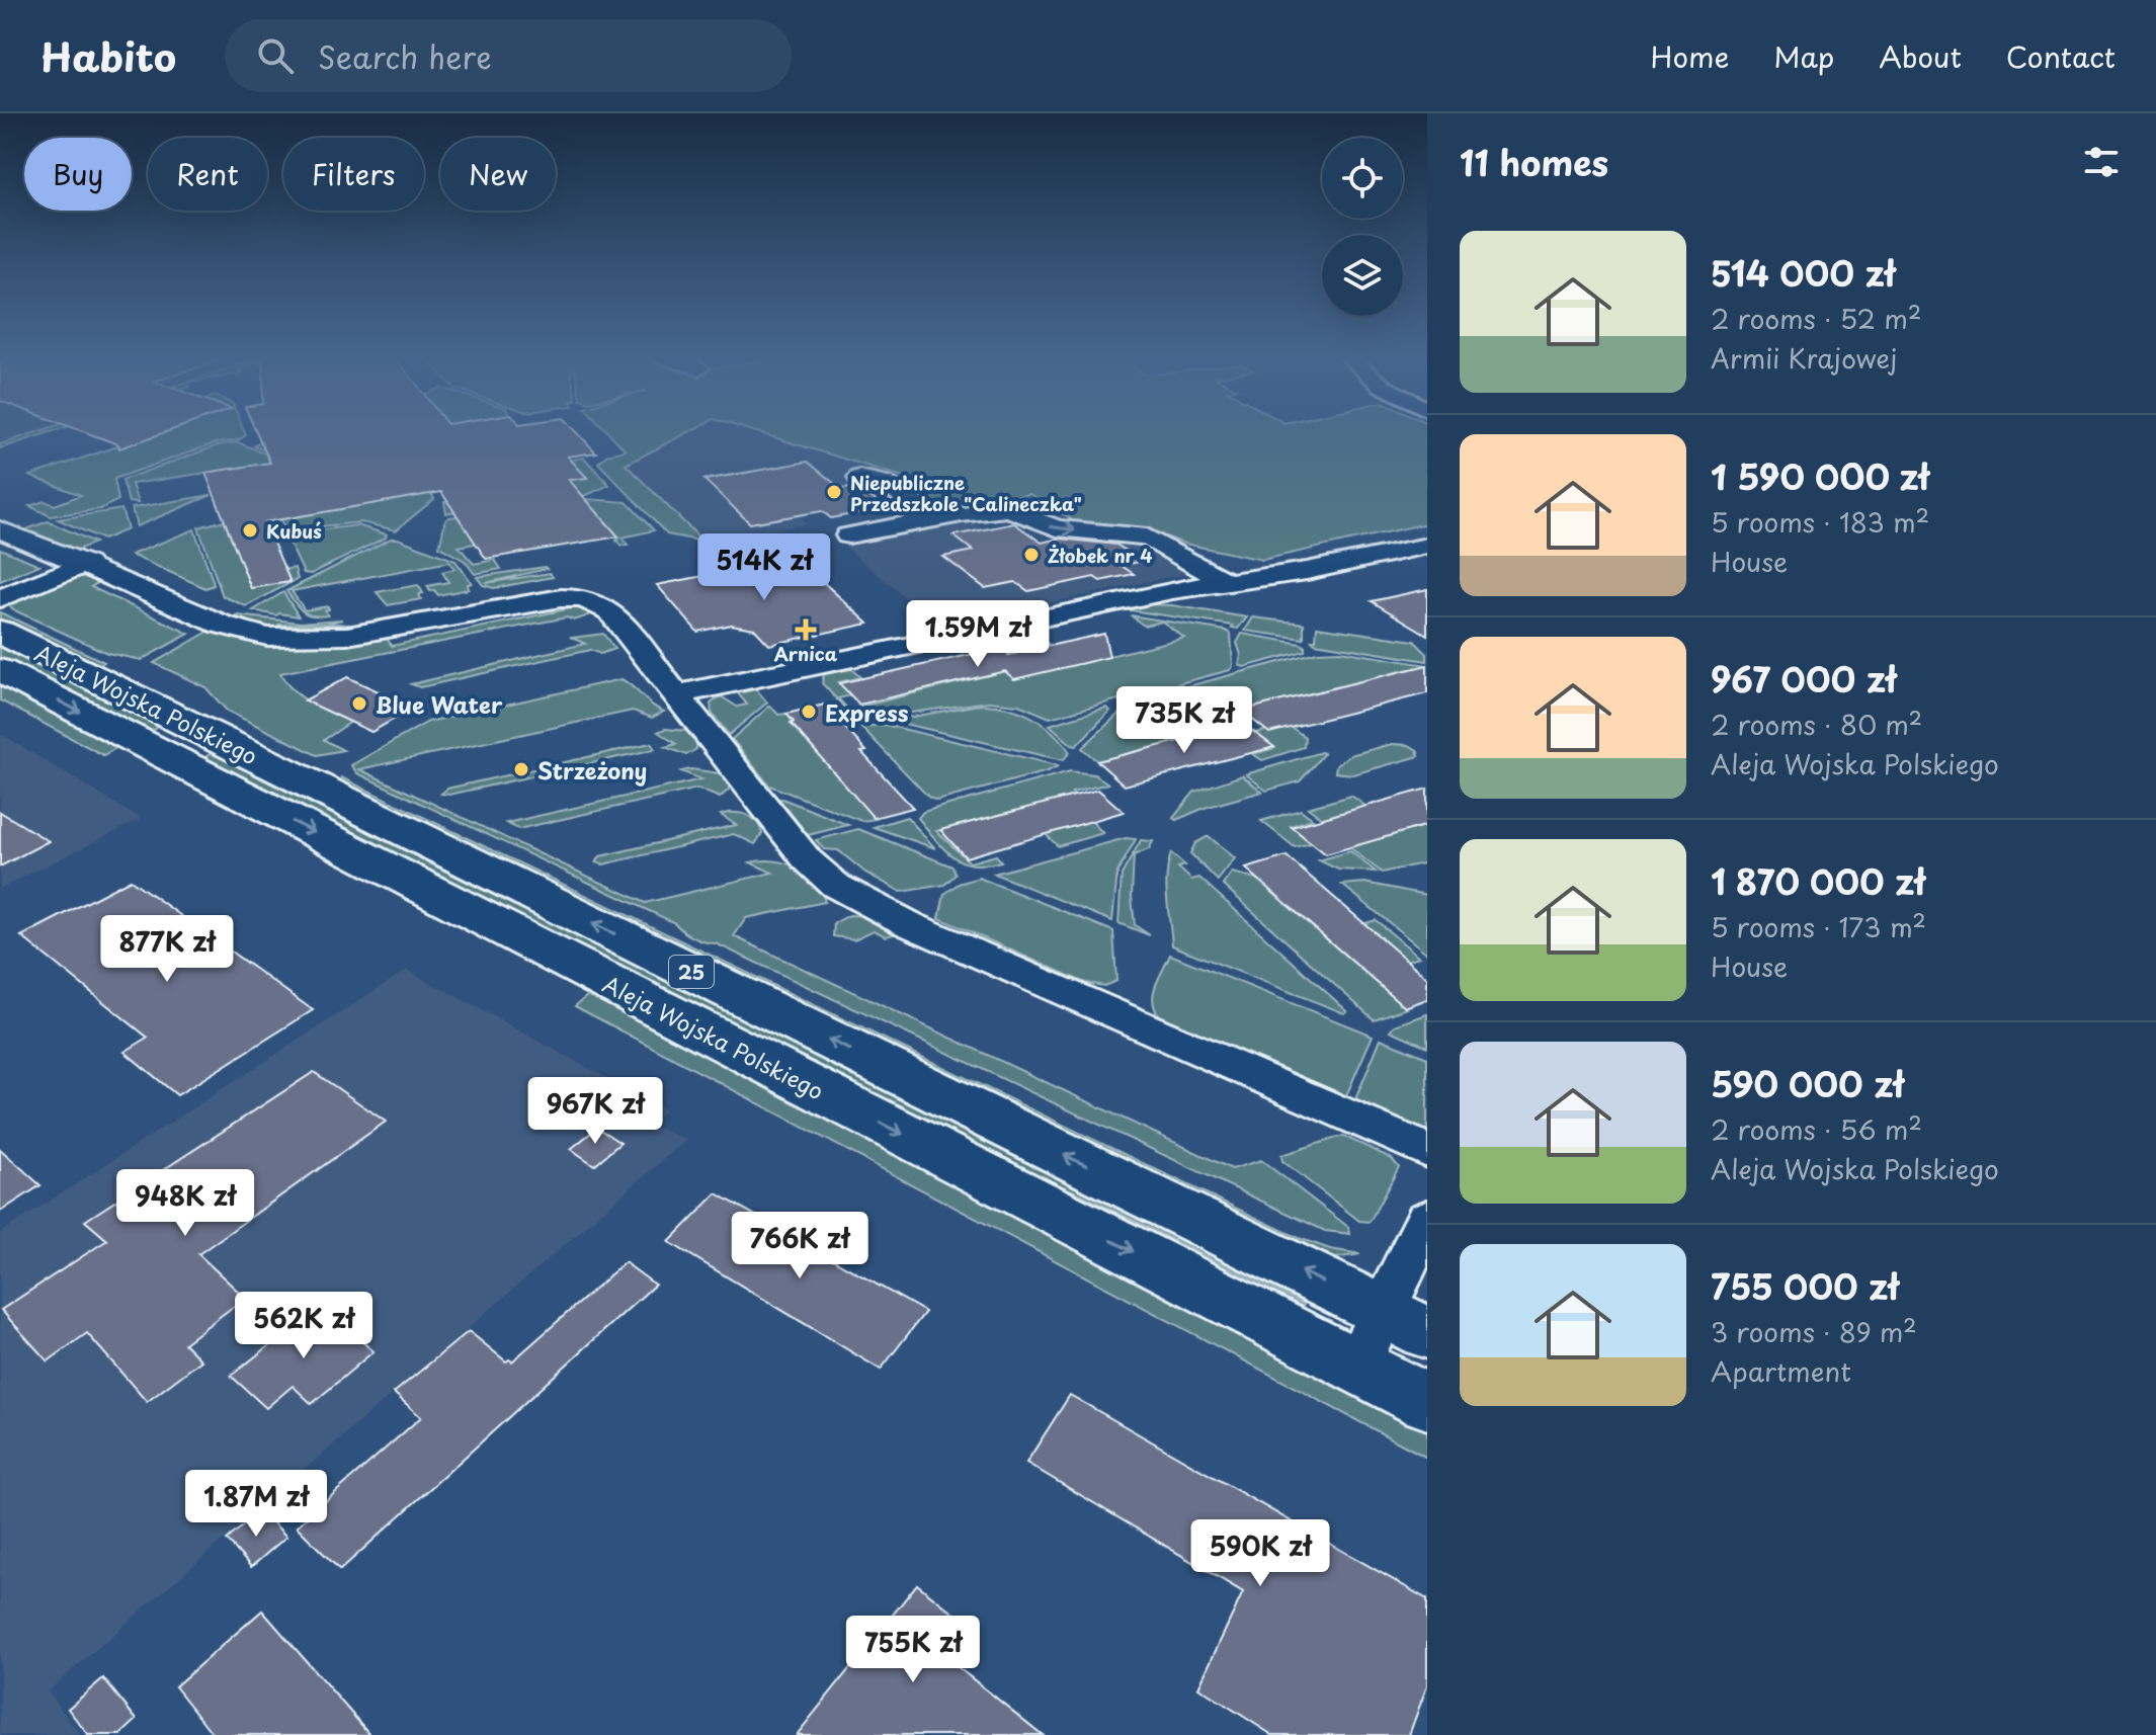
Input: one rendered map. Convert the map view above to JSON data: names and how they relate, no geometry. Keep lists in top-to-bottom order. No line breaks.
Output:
{"streets":{"main road":["Aleja Wojska Polskiego","25"]},"places":{"other":["Niepubliczne Przedszkole \"Calineczka\"","Kubuś","Żłobek nr 4","Blue Water","Express","Strzeżony"],"health":["Arnica"]},"page":{"header":"Habito","search":"Search here","nav":["Home","Map","About","Contact"],"heading":"11 homes","chip":["Buy","Rent","Filters","New"],"list":[{"name":"514 000 zł","note":"2 rooms · 52 m² · Armii Krajowej"},{"name":"1 590 000 zł","note":"5 rooms · 183 m² · House"},{"name":"967 000 zł","note":"2 rooms · 80 m² · Aleja Wojska Polskiego"},{"name":"1 870 000 zł","note":"5 rooms · 173 m² · House"},{"name":"590 000 zł","note":"2 rooms · 56 m² · Aleja Wojska Polskiego"},{"name":"755 000 zł","note":"3 rooms · 89 m² · Apartment"}],"price":["514K zł","1.59M zł","735K zł","877K zł","967K zł","948K zł","766K zł","562K zł","1.87M zł","590K zł","755K zł"]}}
